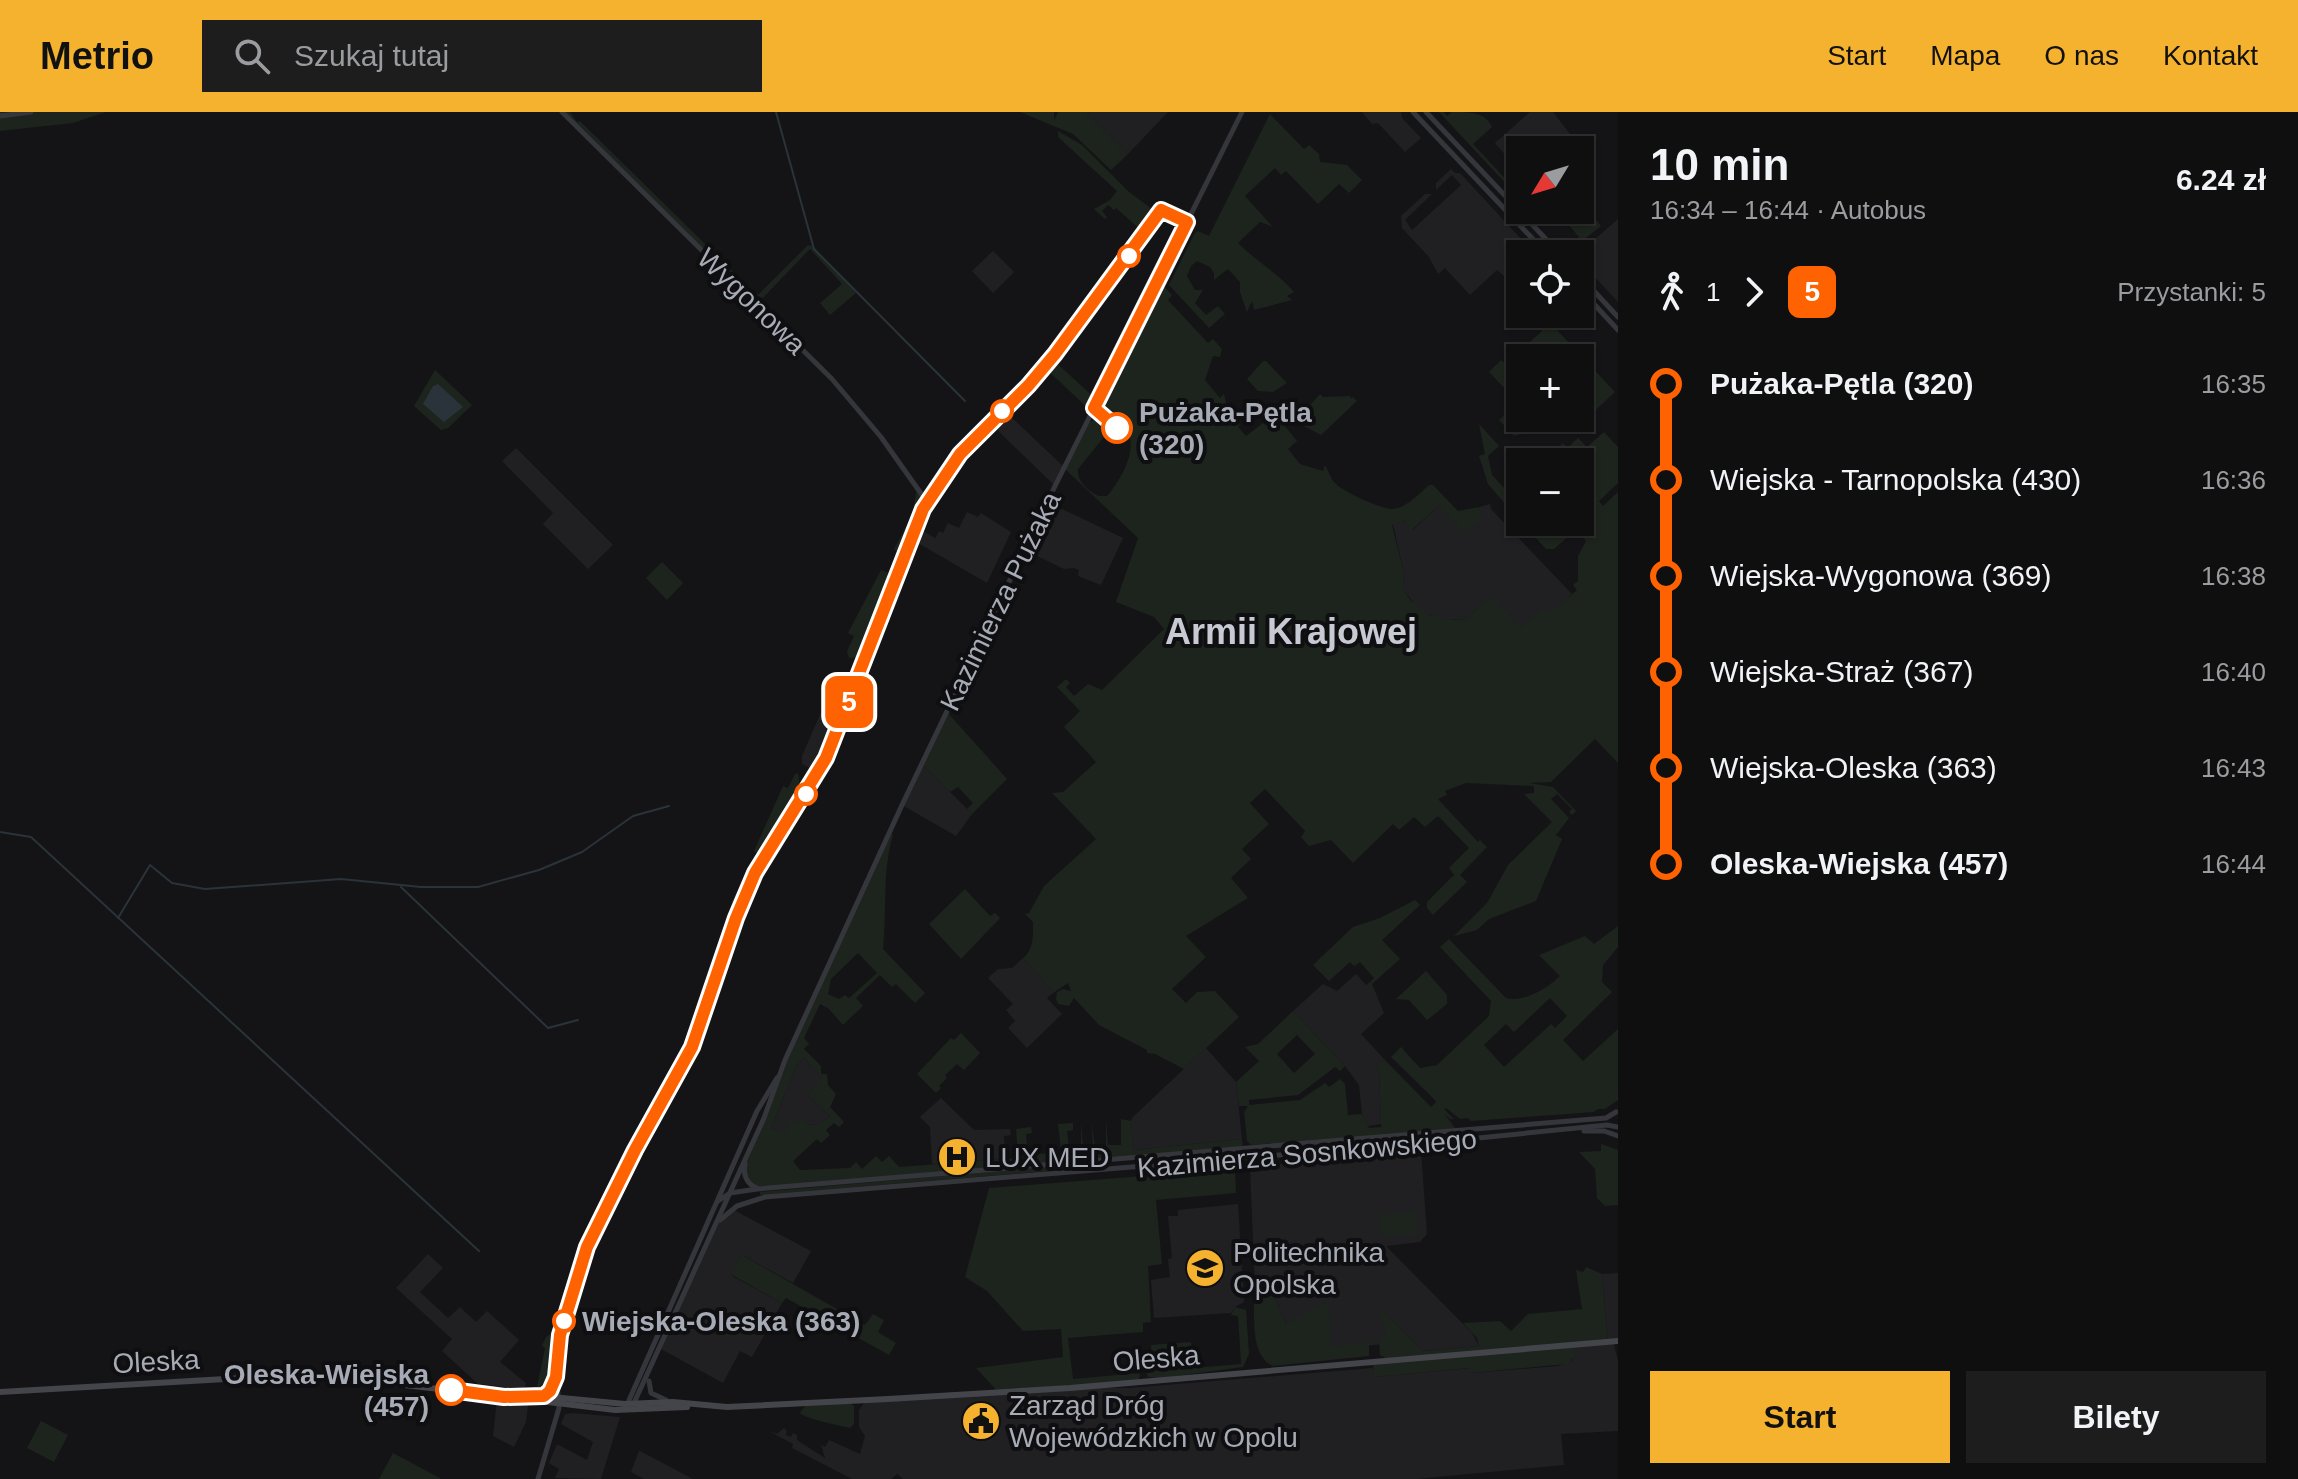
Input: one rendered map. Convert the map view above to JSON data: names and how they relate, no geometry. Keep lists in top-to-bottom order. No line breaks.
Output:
{"streets":{"main road":["Oleska"],"street":["Wygonowa","Kazimierza Pużaka","Kazimierza Sosnkowskiego"]},"crossings":[["Kazimierza Pużaka","Kazimierza Sosnkowskiego"],["Kazimierza Pużaka","Oleska"]],"districts":["Armii Krajowej"],"places":{"other":["Pużaka-Pętla (320)","Wiejska-Oleska (363)","Oleska-Wiejska (457)"],"hospital":["LUX MED"],"school or university":["Politechnika Opolska"],"public building":["Zarząd Dróg Wojewódzkich w Opolu"]},"lines":["bus line 5"],"north":"bottom left","page":{"header":"Metrio","search":"Szukaj tutaj","nav":["Start","Mapa","O nas","Kontakt"],"on_map":"5","heading":["10 min","16:34 – 16:44 · Autobus","6.24 zł"],"map_buttons":["+","−"],"legs":["1","5","Przystanki: 5"],"list":[{"name":"Pużaka-Pętla (320)","value":"16:35"},{"name":"Wiejska - Tarnopolska (430)","value":"16:36"},{"name":"Wiejska-Wygonowa (369)","value":"16:38"},{"name":"Wiejska-Straż (367)","value":"16:40"},{"name":"Wiejska-Oleska (363)","value":"16:43"},{"name":"Oleska-Wiejska (457)","value":"16:44"}],"buttons":["Start","Bilety"]}}
